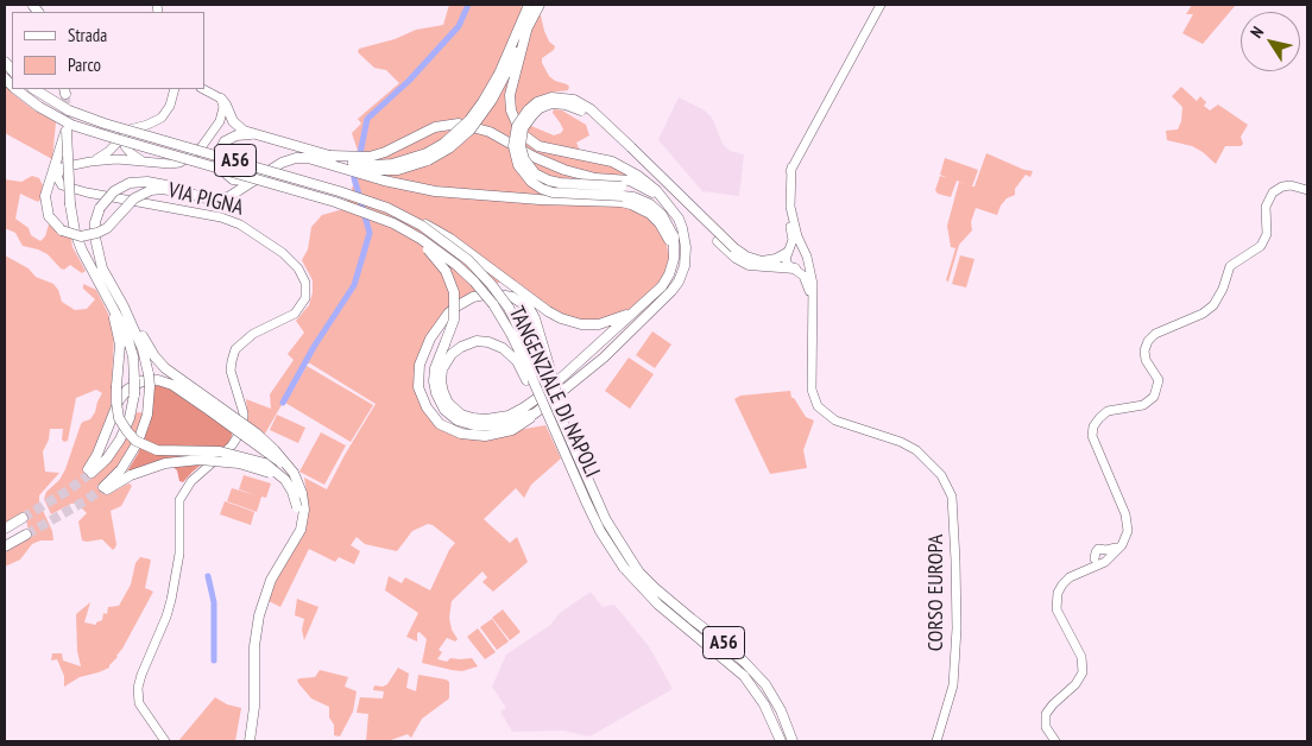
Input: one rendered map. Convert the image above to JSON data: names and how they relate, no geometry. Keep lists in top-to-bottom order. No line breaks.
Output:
{"streets":{"highway":["A56","TANGENZIALE DI NAPOLI"],"main road":["VIA PIGNA","CORSO EUROPA"]},"legend":["Strada","Parco"],"north":"top left"}
